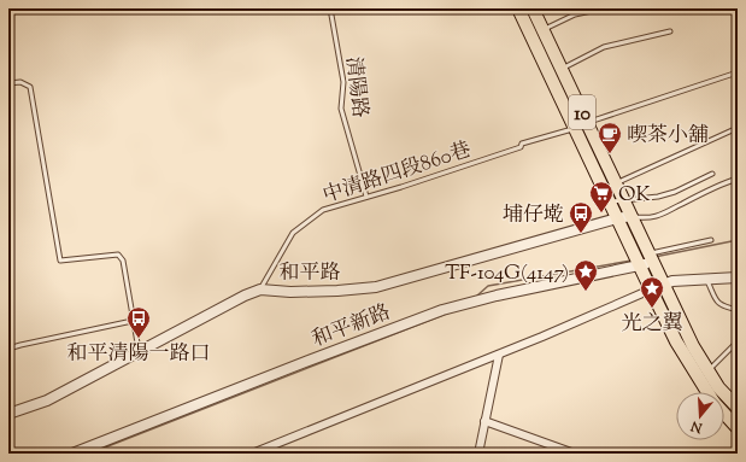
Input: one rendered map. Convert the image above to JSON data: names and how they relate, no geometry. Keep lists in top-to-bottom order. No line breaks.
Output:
{"streets":{"main road":["10"],"street":["和平路","和平新路"],"lane":["清陽路","中清路四段860巷"]},"crossings":[["清陽路","中清路四段860巷"],["10","中清路四段860巷"],["10","和平路"],["10","和平新路"],["中清路四段860巷","和平路"]],"places":{"cafe":["喫茶小舖"],"supermarket":["OK"],"bus stop":["埔仔墘","和平清陽一路口"],"place":["TF-104G(4147)","光之翼"]},"north":"bottom"}
